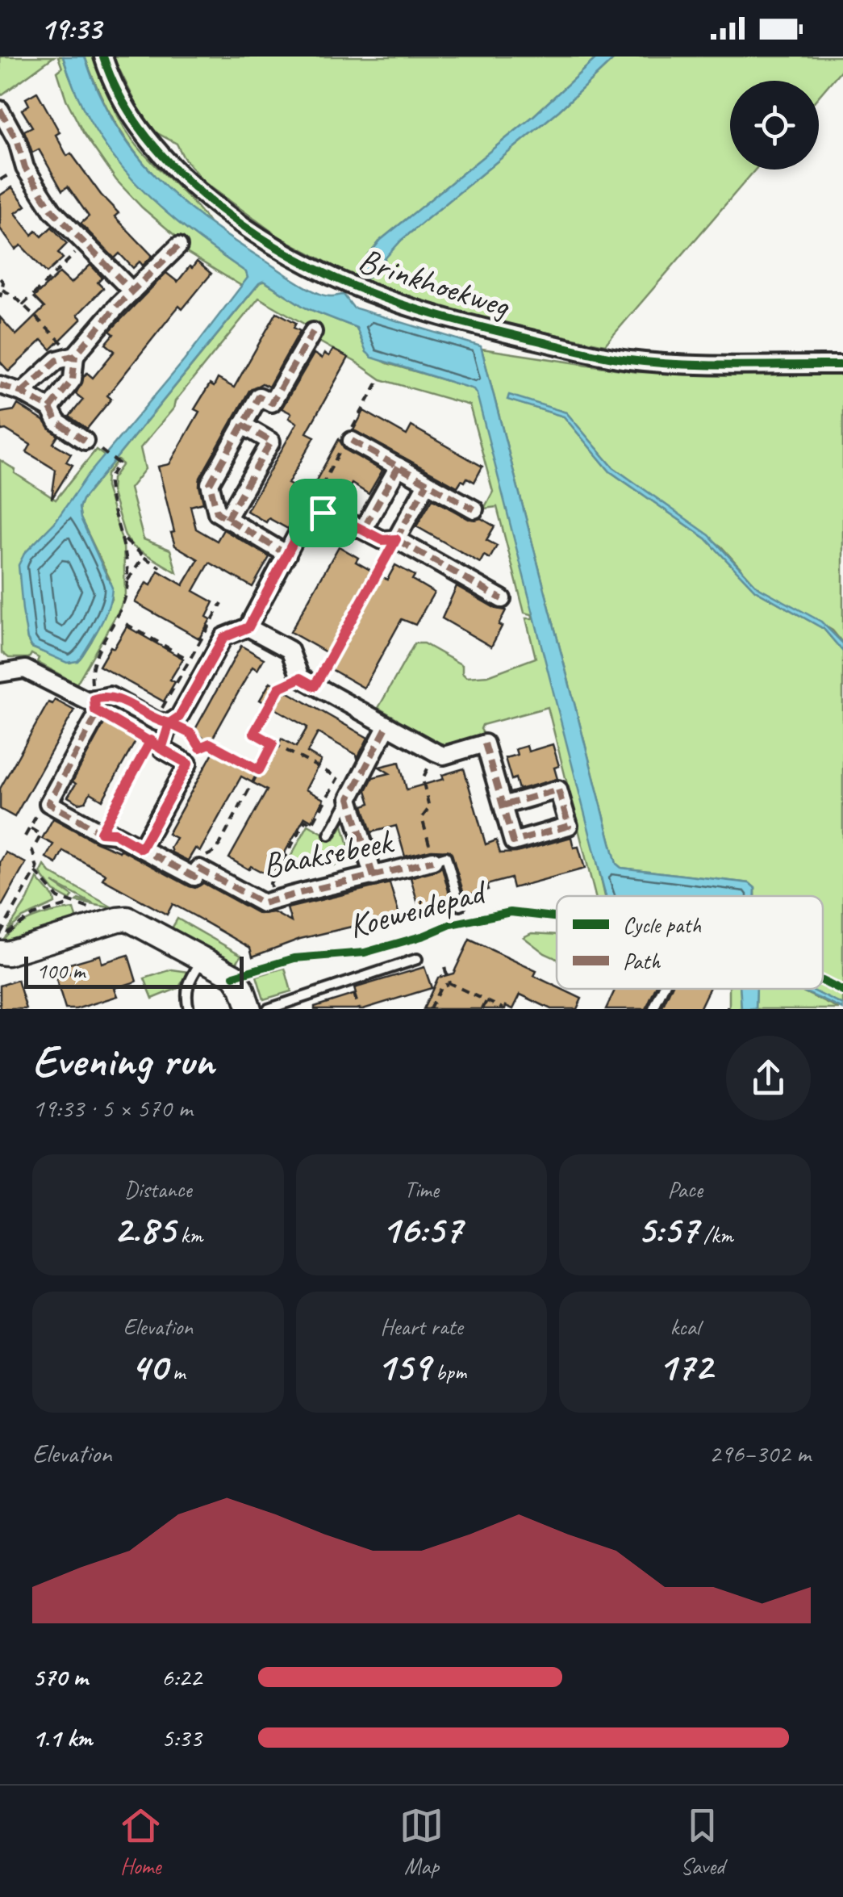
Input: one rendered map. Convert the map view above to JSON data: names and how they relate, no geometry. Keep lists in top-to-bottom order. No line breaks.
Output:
{"streets":{"street":["Brinkhoekweg","Baaksebeek"],"cycle path":["Koeweidepad"]},"legend":["Cycle path","Path"],"scale_bar":"100 m","page":{"status":"19:33","scale":"100 m","heading":["Evening run","19:33 · 5 × 570 m"],"stats":[["Distance","2.85 km"],["Time","16:57"],["Pace","5:57 /km"],["Elevation","40 m"],["Heart rate","159 bpm"],["kcal","172"]],"chart":["Elevation","296–302 m"],"list":[{"name":"570 m","note":"6:22"},{"name":"1.1 km","note":"5:33"}],"tabs":["Home","Map","Saved"]}}
